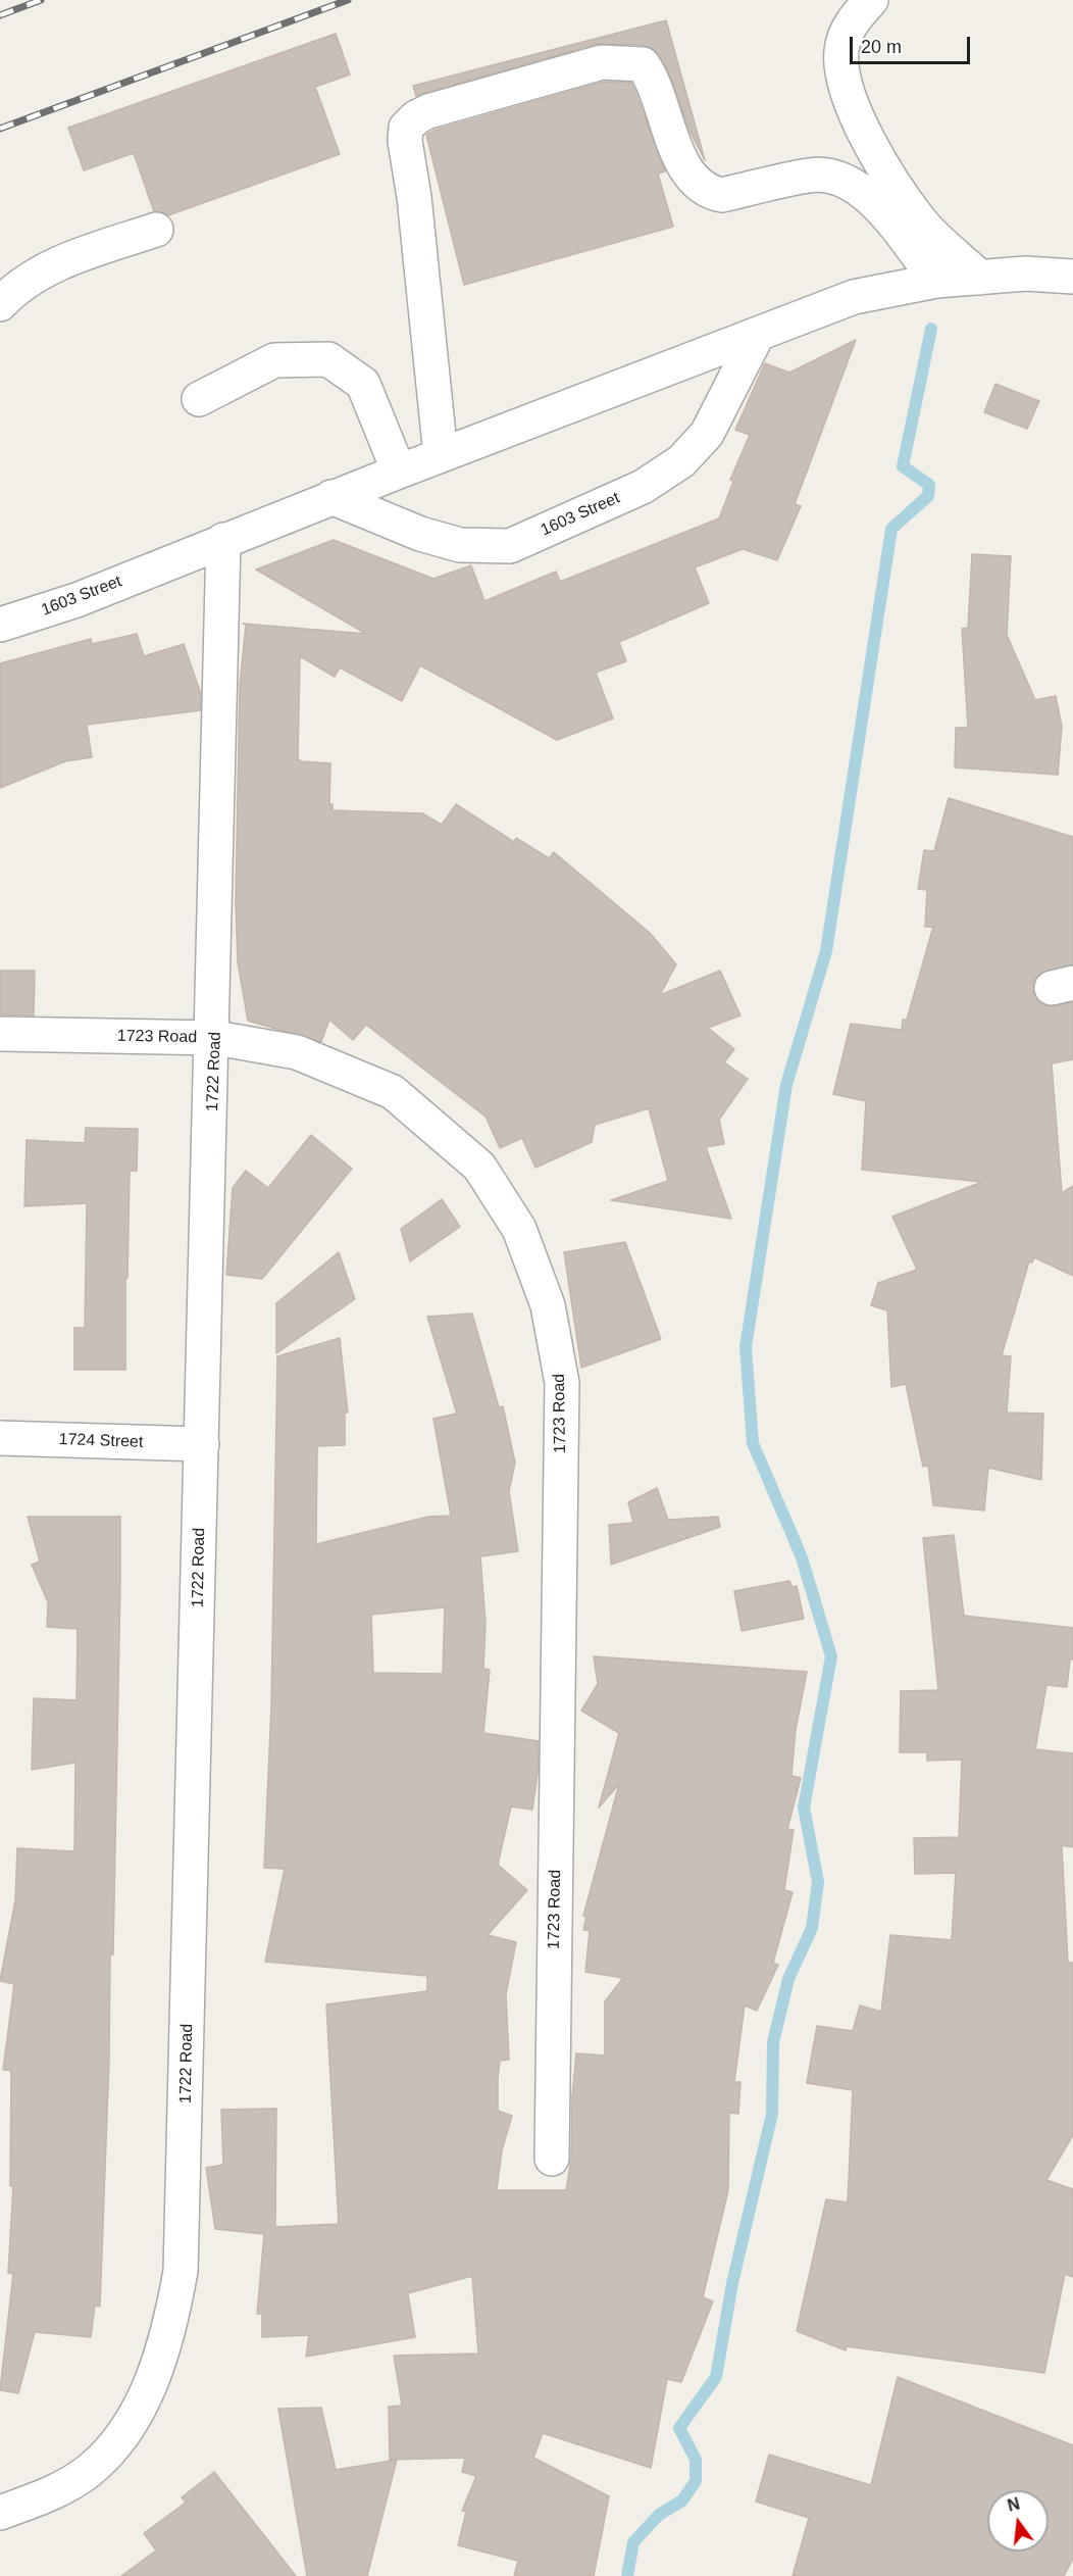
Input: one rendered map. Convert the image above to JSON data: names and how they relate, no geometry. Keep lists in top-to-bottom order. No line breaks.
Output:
{"streets":{"street":["1603 Street","1723 Road","1722 Road","1724 Street"]},"crossings":[["1603 Street","1722 Road"],["1723 Road","1722 Road"],["1722 Road","1724 Street"]],"scale_bar":"20 m","north":"top"}
